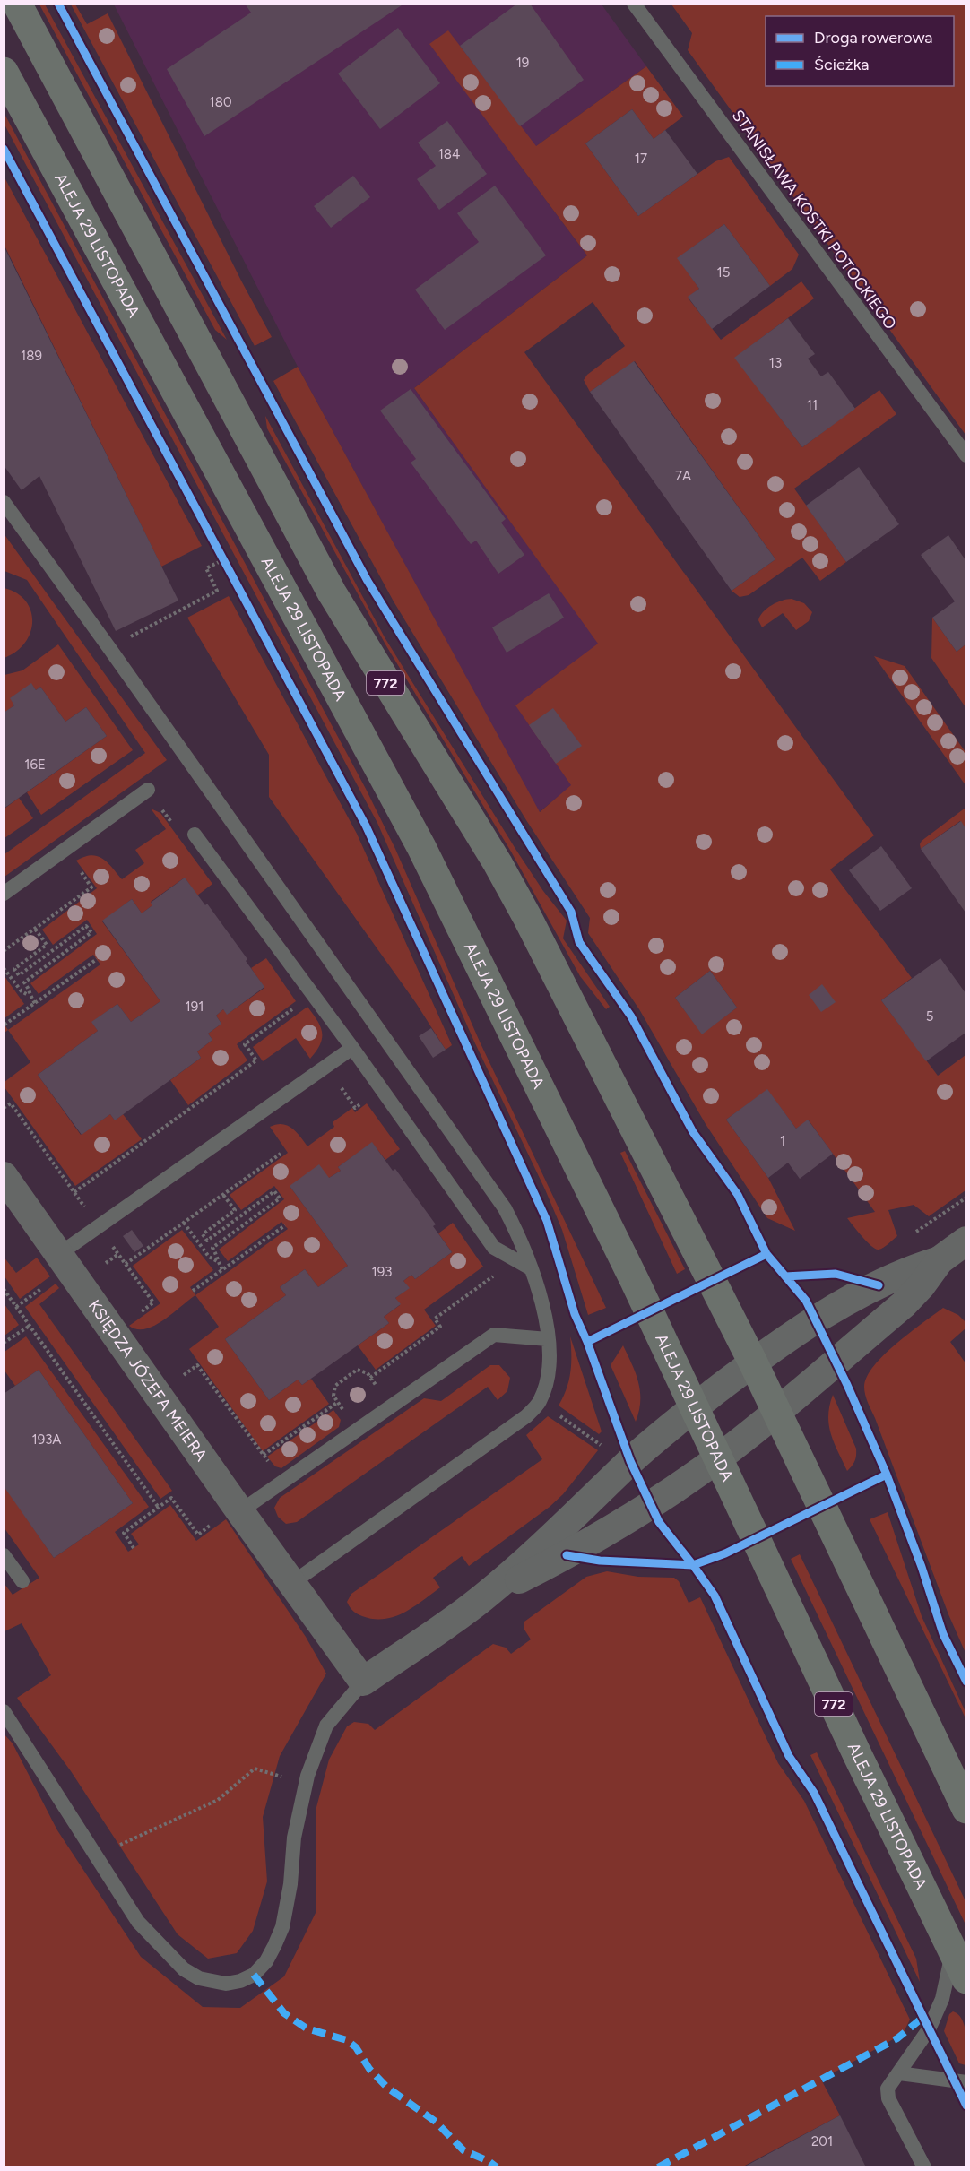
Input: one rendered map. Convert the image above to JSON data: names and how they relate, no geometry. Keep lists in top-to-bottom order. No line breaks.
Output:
{"streets":{"main road":["ALEJA 29 LISTOPADA","772"],"street":["KSIĘDZA JÓZEFA MEIERA"],"lane":["STANISŁAWA KOSTKI POTOCKIEGO"]},"house_numbers":["19","180","184","17","15","189","13","11","7A","16E","191","5","1","193","193A","201"],"legend":["Droga rowerowa","Ścieżka"]}
